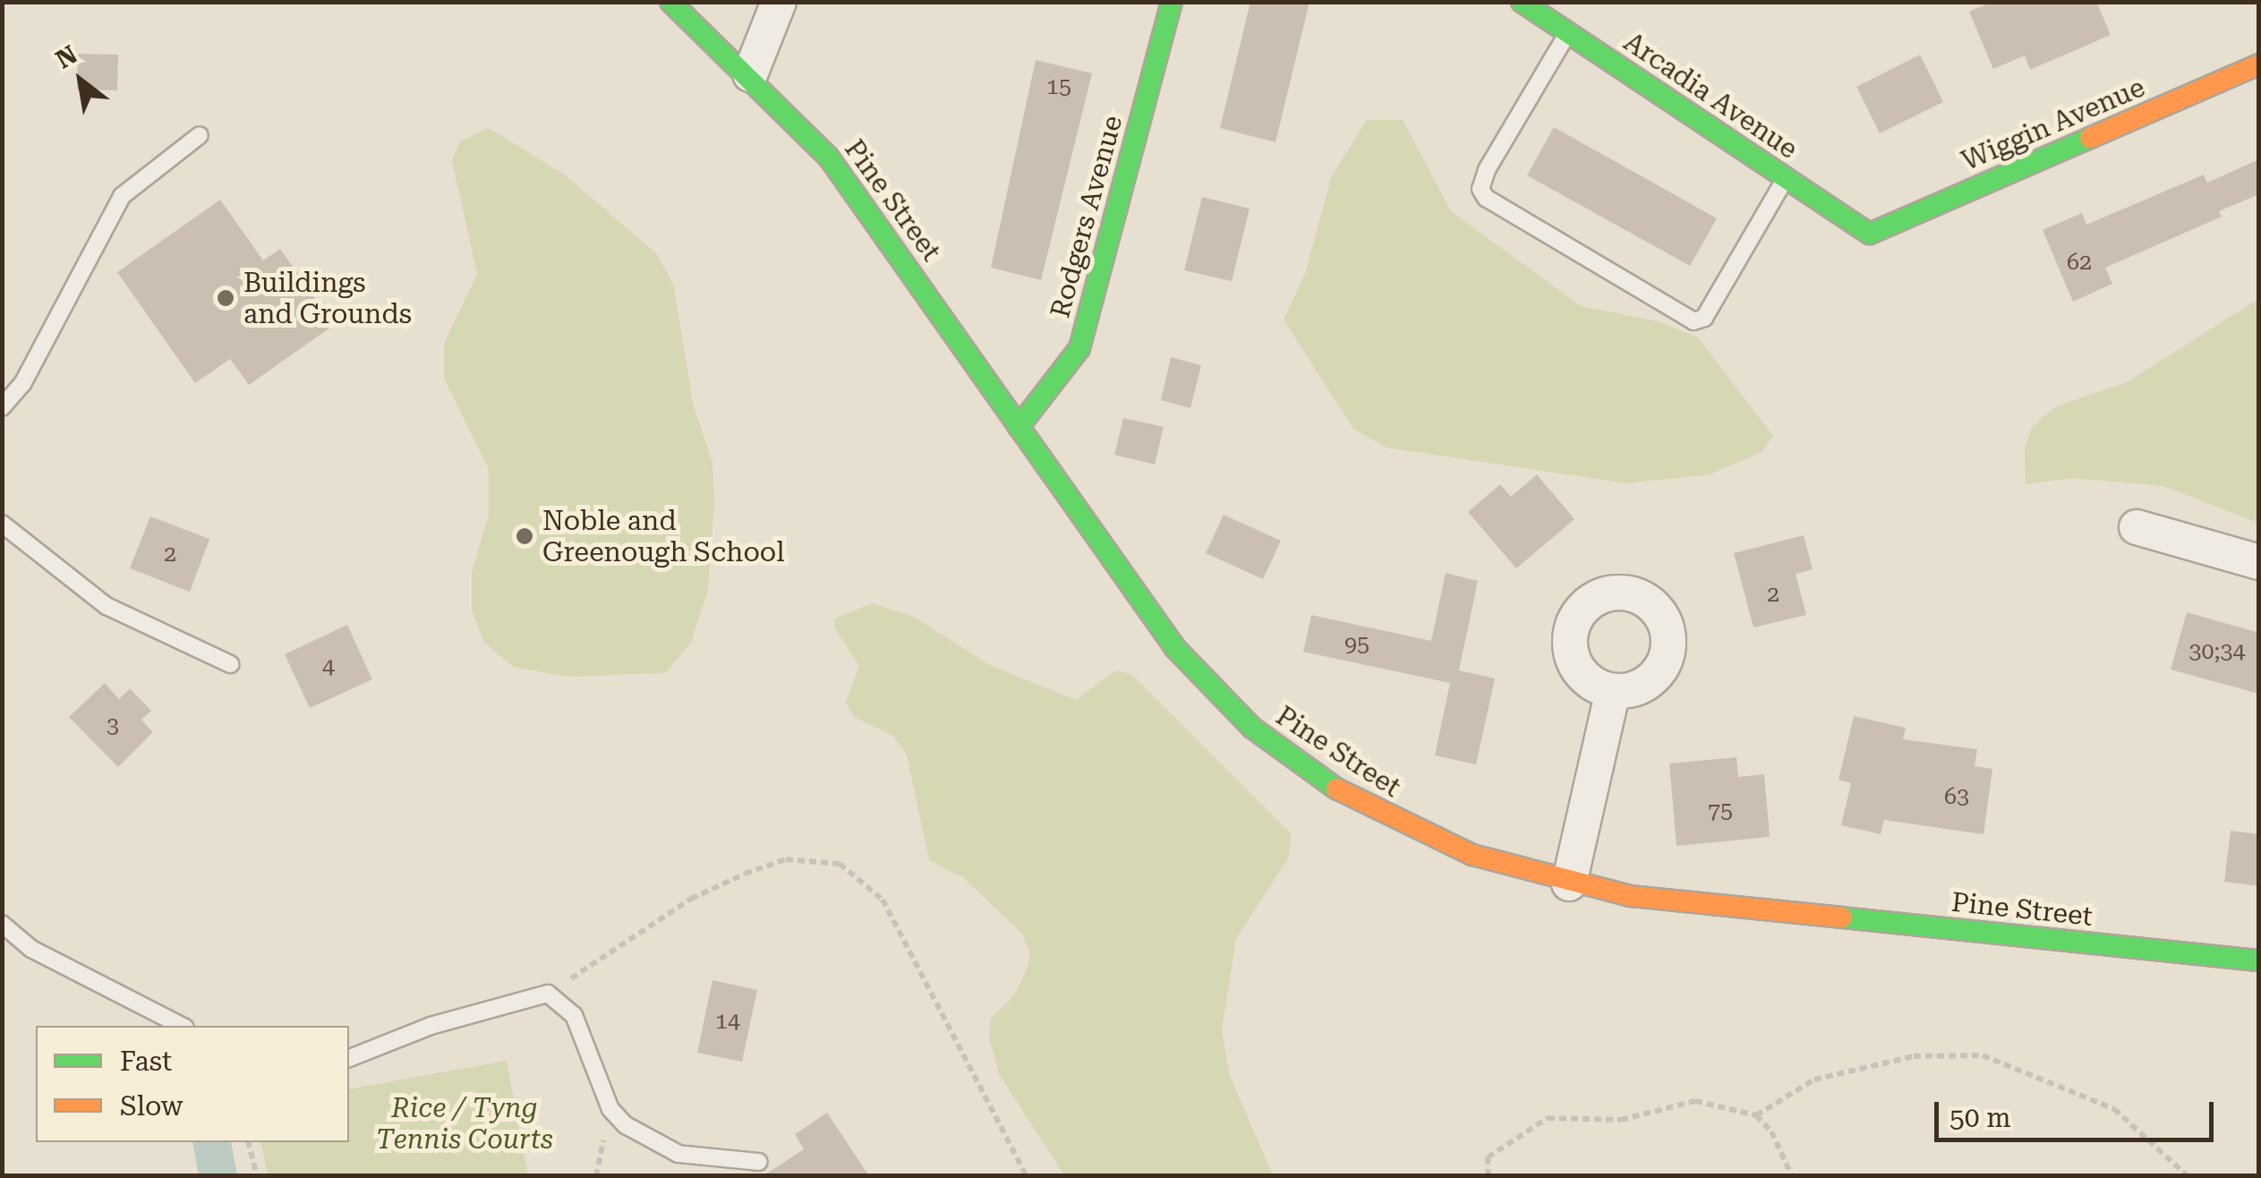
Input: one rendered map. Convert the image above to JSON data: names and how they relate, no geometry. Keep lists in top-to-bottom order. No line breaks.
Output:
{"streets":{"street":["Arcadia Avenue","Wiggin Avenue","Pine Street","Rodgers Avenue"]},"crossings":[["Arcadia Avenue","Wiggin Avenue"],["Pine Street","Rodgers Avenue"]],"parks":["Rice / Tyng Tennis Courts"],"places":["Buildings and Grounds","Noble and Greenough School"],"house_numbers":["15","62","2","2","95","30;34","4","3","63","75","14"],"legend":["Fast","Slow"],"scale_bar":"50 m","north":"top left"}
